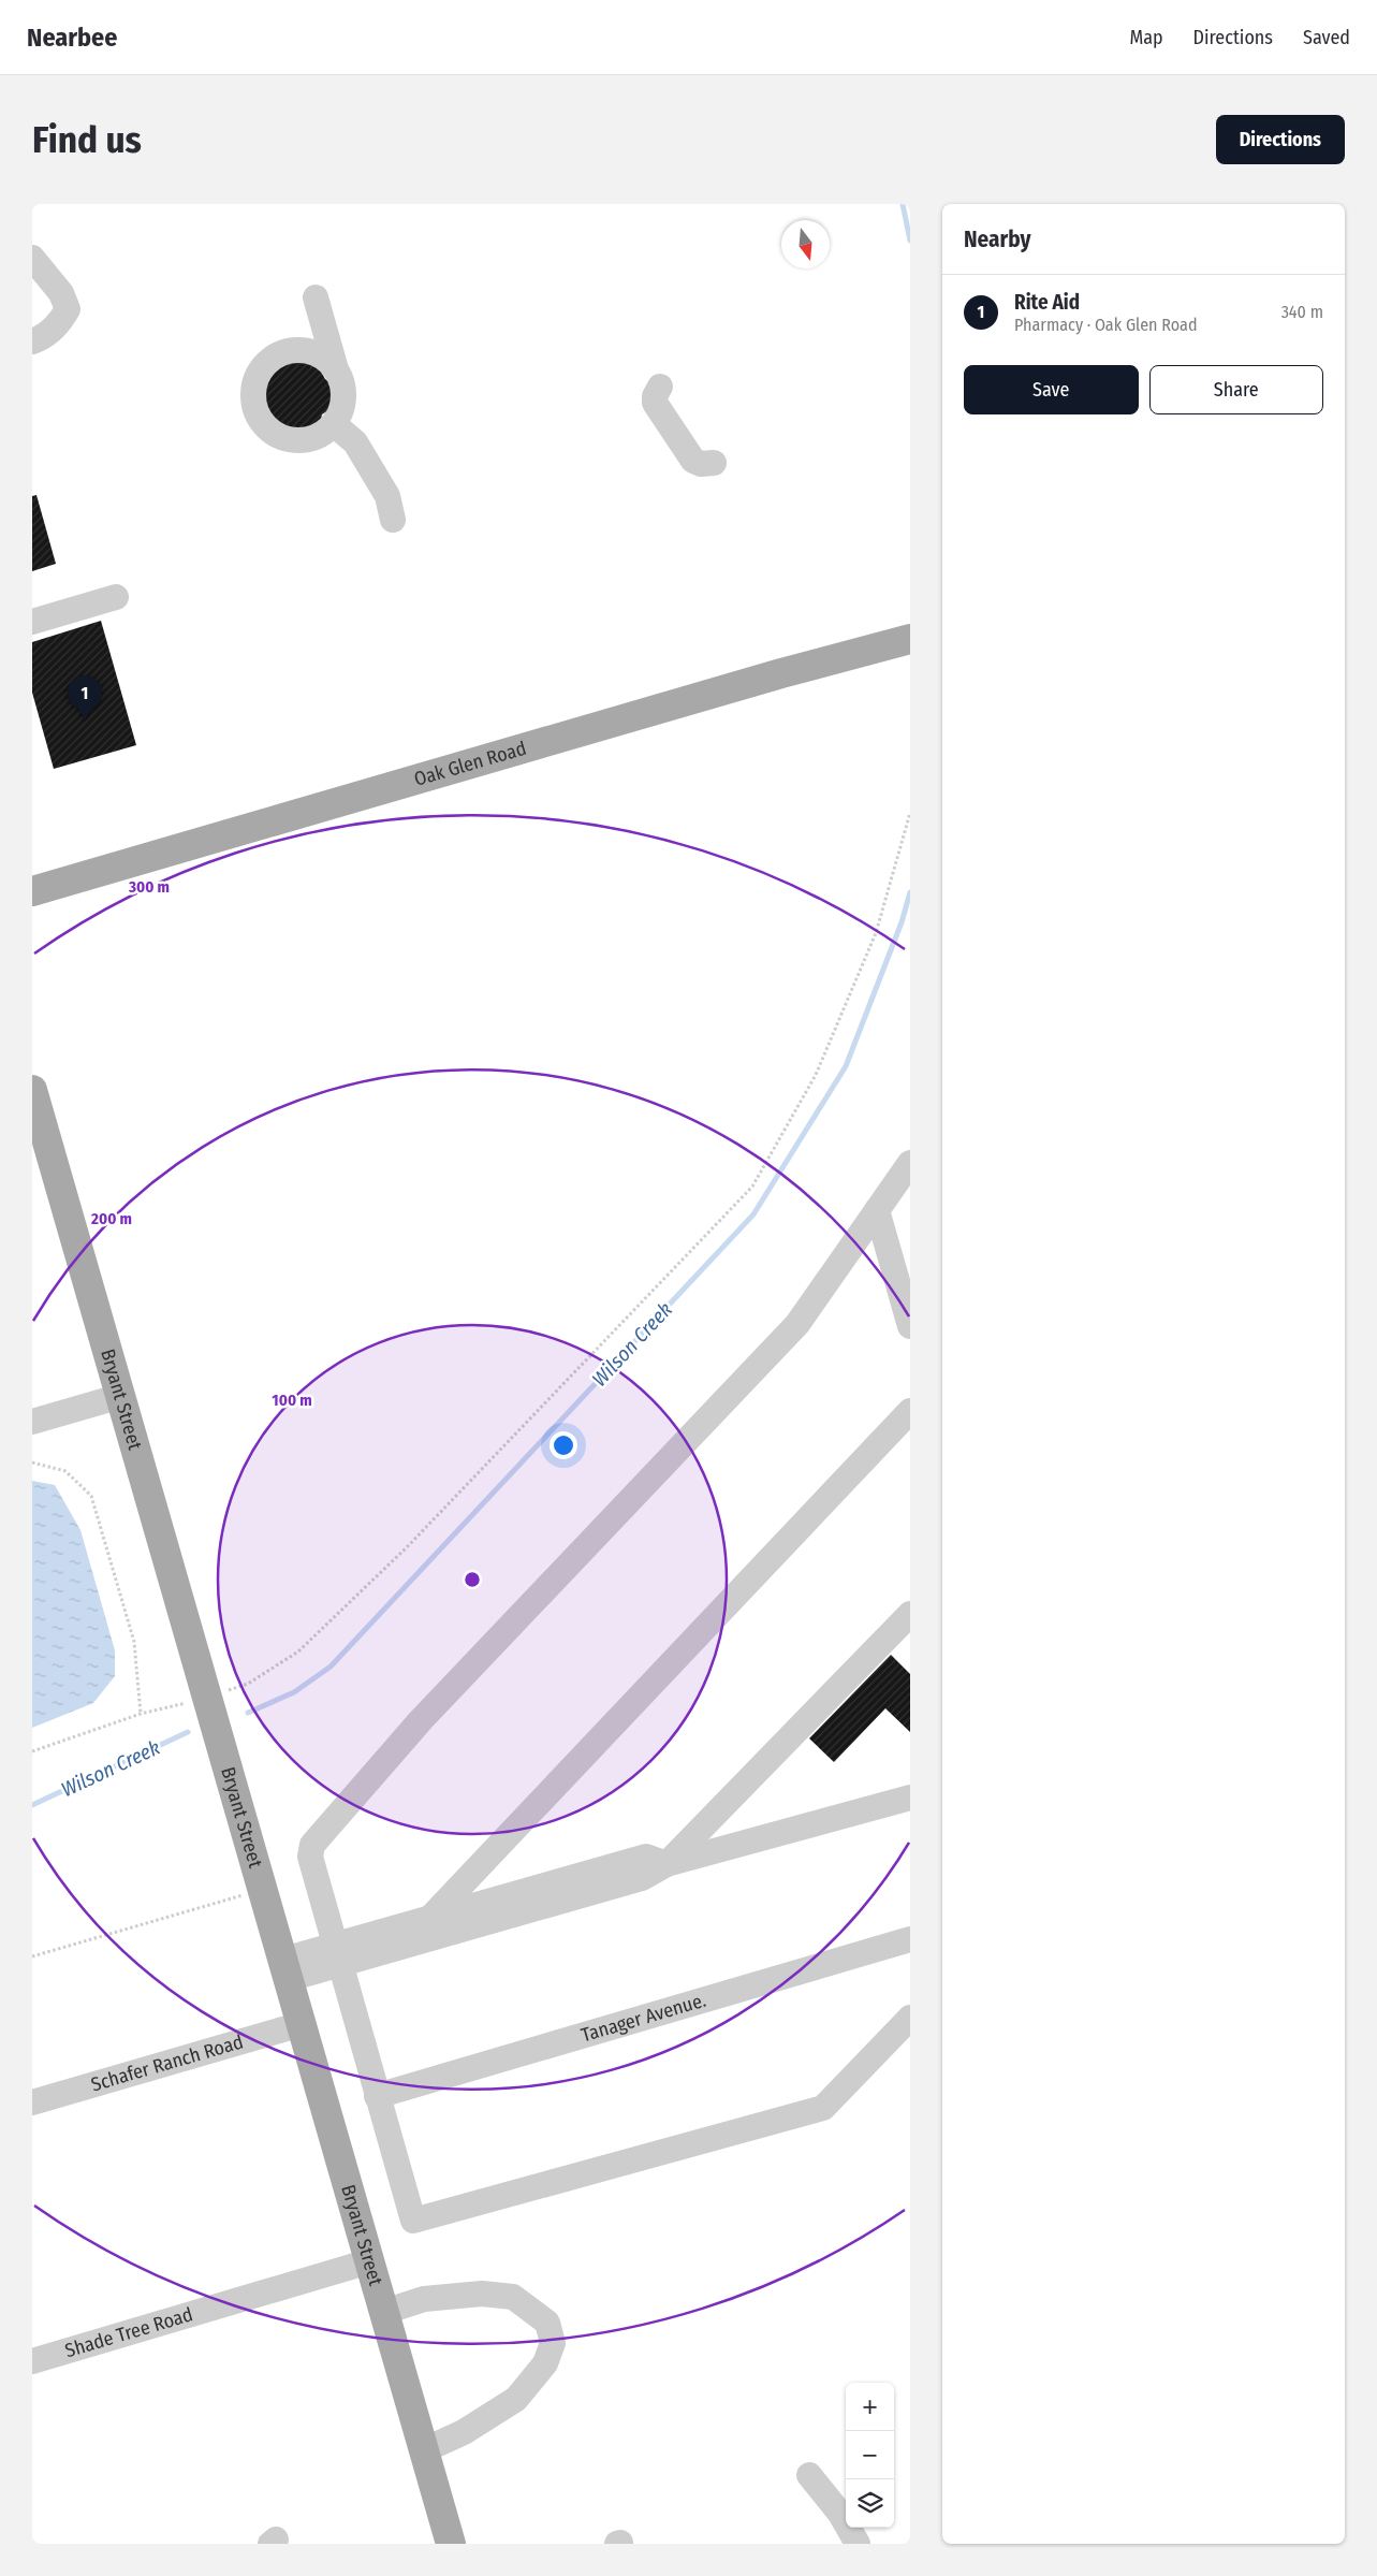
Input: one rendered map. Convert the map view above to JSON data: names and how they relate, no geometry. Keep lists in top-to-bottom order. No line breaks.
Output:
{"streets":{"main road":["Oak Glen Road","Bryant Street"],"street":["Tanager Avenue.","Schafer Ranch Road","Shade Tree Road"]},"crossings":[["Bryant Street","Schafer Ranch Road"],["Bryant Street","Shade Tree Road"]],"water":["Wilson Creek"],"north":"bottom","page":{"header":"Nearbee","nav":["Map","Directions","Saved"],"buttons":["Directions",["Save","Share"]],"title":"Find us","heading":"Nearby","list":[{"mark":"1","name":"Rite Aid","note":"Pharmacy · Oak Glen Road","value":"340 m"}],"pins":"1","map_buttons":["+","−"]},"rings":["300 m","200 m","100 m"]}
